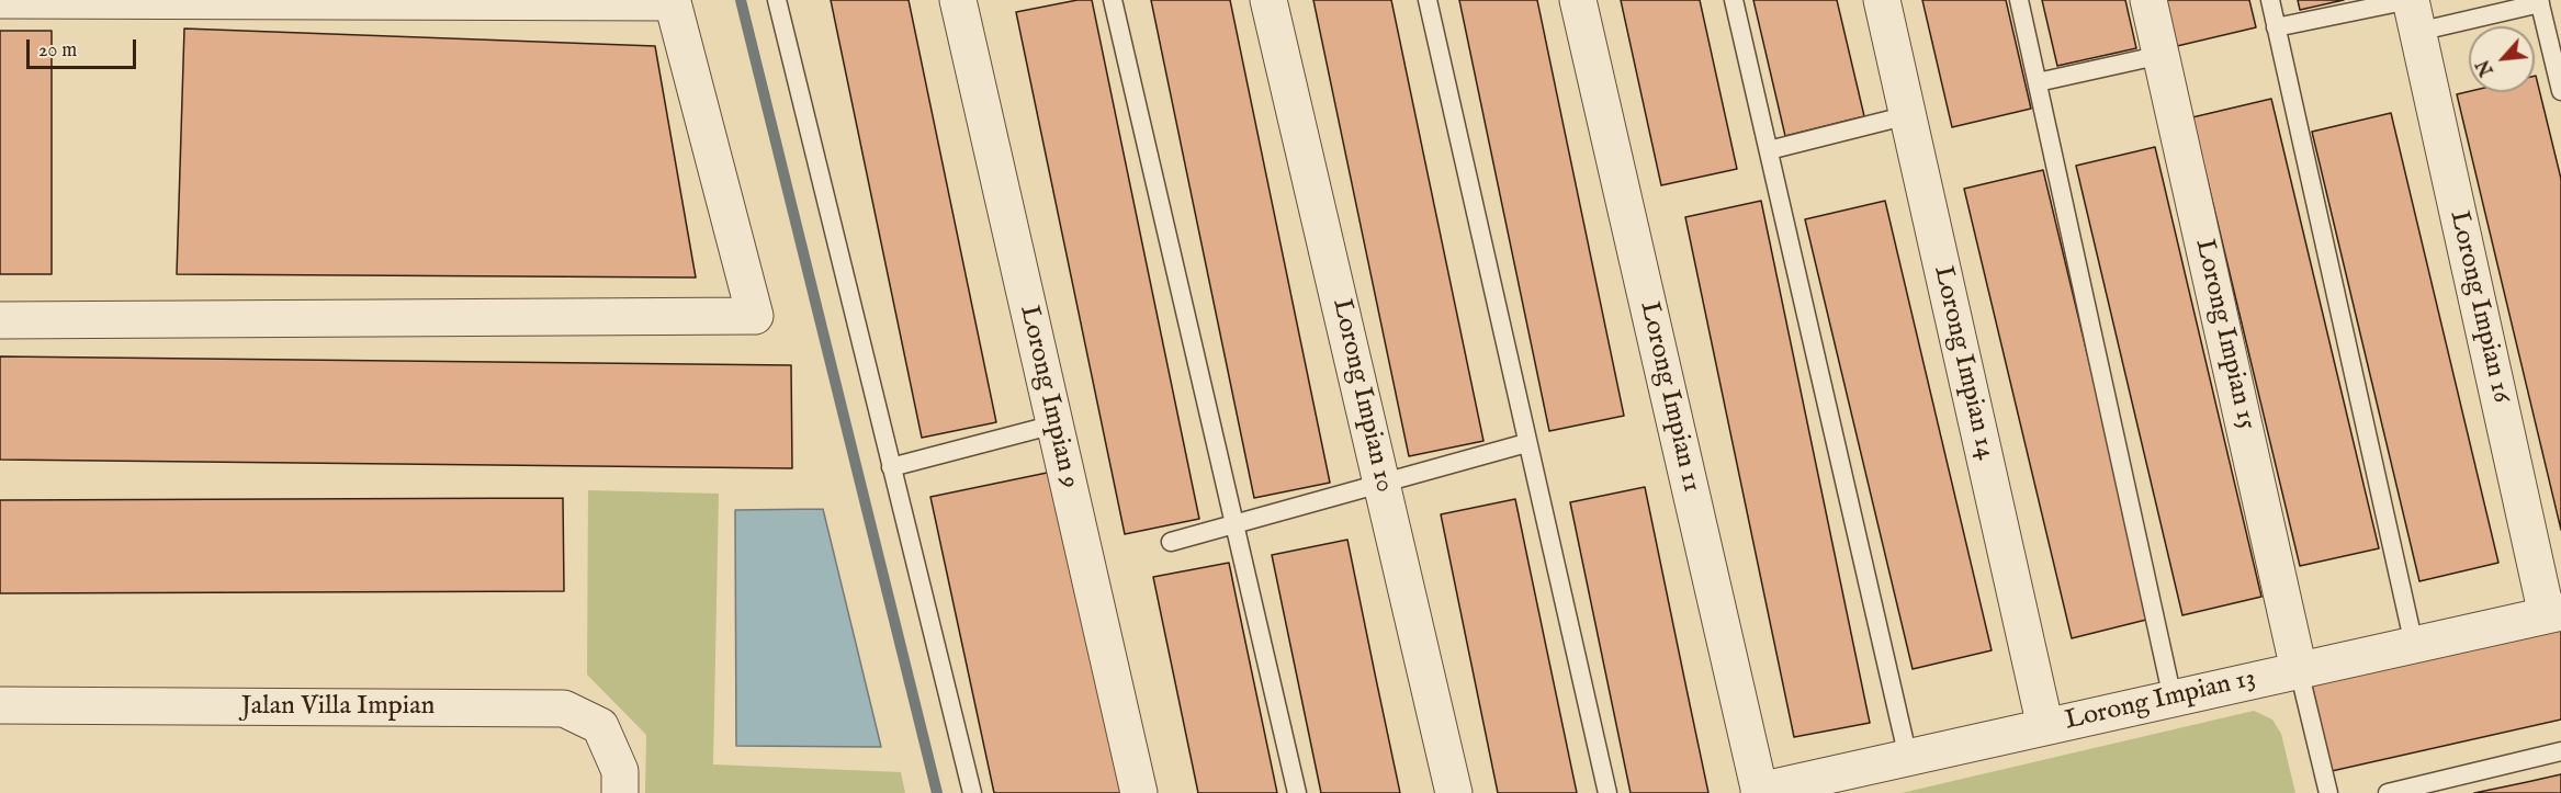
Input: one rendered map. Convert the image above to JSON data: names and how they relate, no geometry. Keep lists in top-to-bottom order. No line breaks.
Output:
{"streets":{"street":["Lorong Impian 16","Lorong Impian 15","Lorong Impian 14","Lorong Impian 10","Lorong Impian 9","Lorong Impian 11","Lorong Impian 13","Jalan Villa Impian"]},"crossings":[["Lorong Impian 16","Lorong Impian 13"],["Lorong Impian 15","Lorong Impian 13"],["Lorong Impian 14","Lorong Impian 13"],["Lorong Impian 11","Lorong Impian 13"]],"scale_bar":"20 m","north":"bottom left"}
